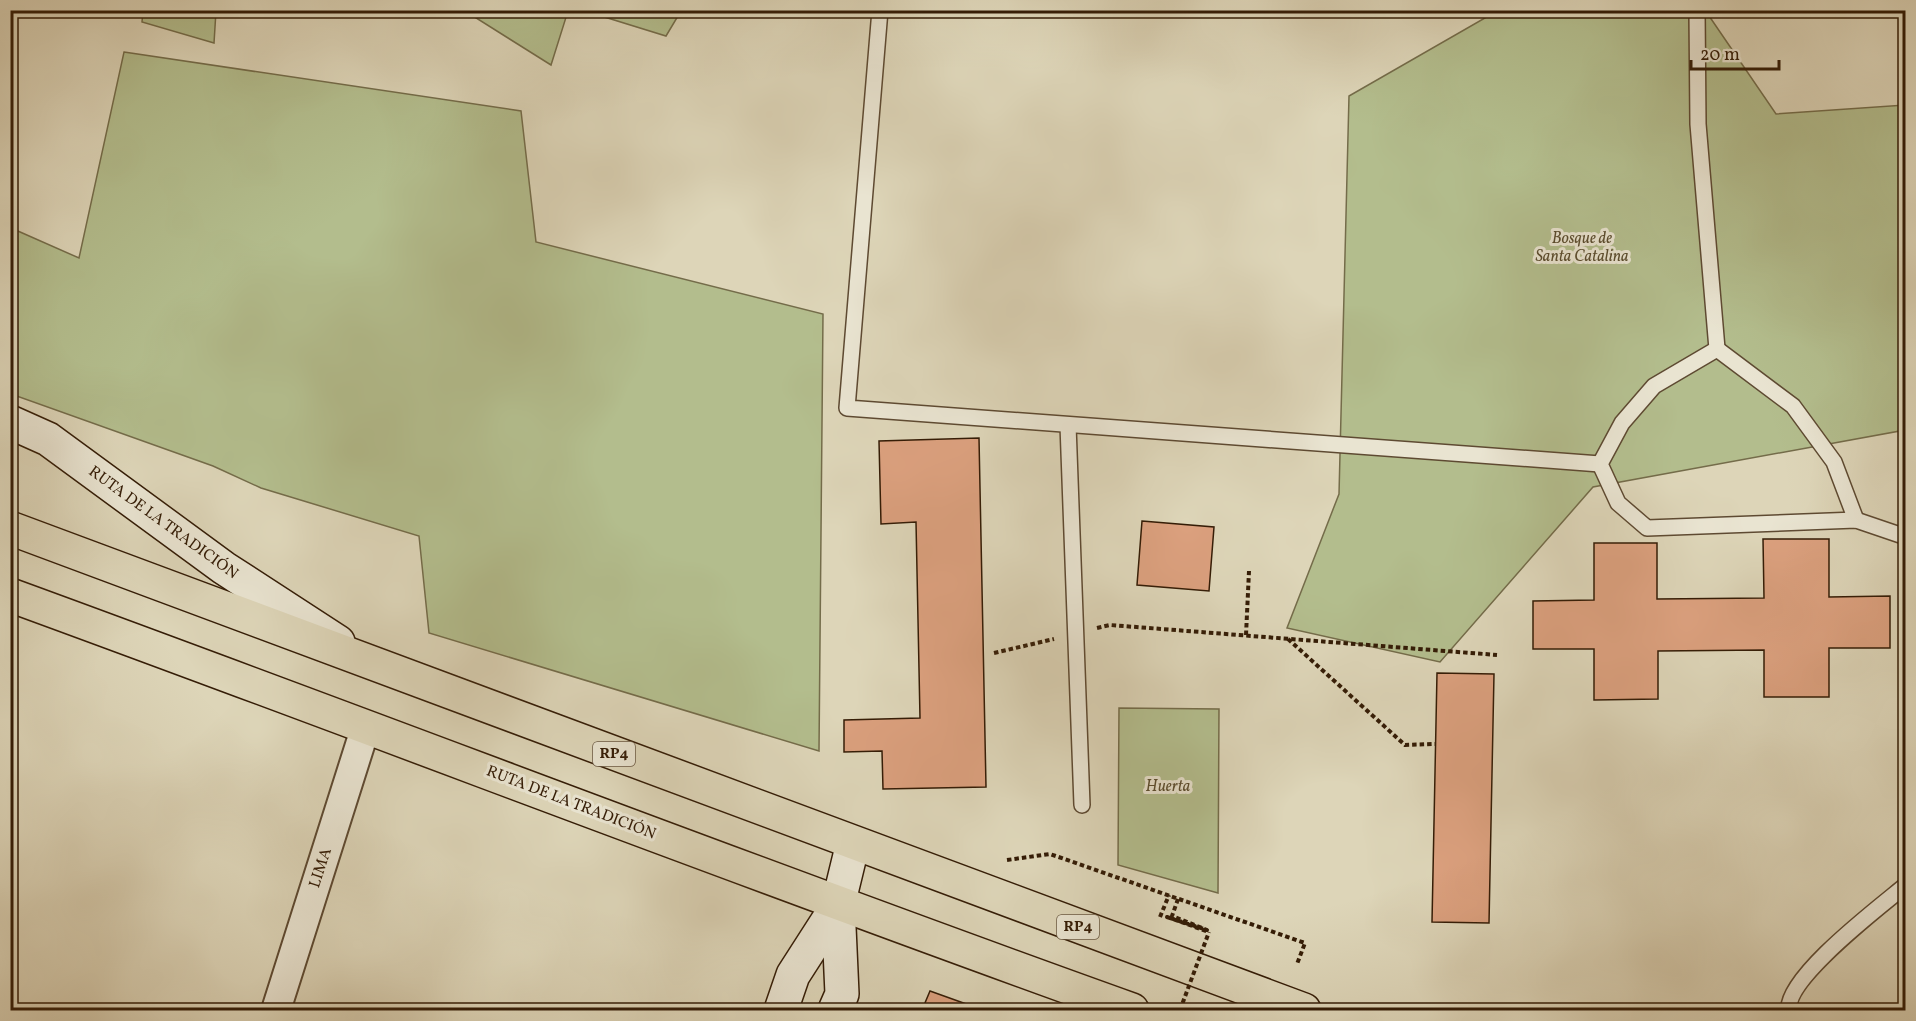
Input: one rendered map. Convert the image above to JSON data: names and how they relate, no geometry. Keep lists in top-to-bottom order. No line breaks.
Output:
{"streets":{"main road":["RUTA DE LA TRADICIÓN","RP4"],"street":["LIMA"]},"crossings":[["RUTA DE LA TRADICIÓN","LIMA"]],"parks":["Bosque de Santa Catalina","Huerta"],"scale_bar":"20 m"}
